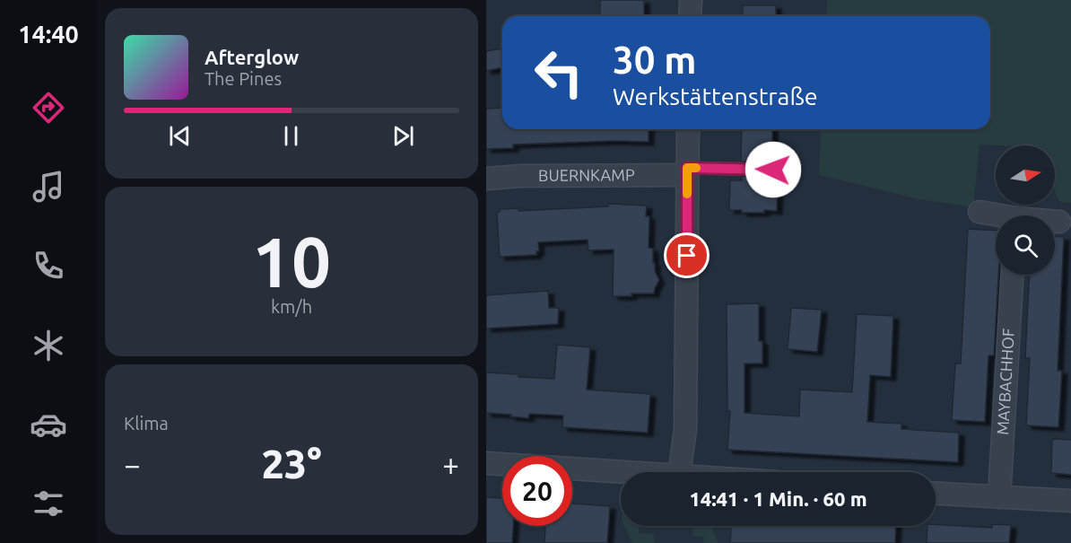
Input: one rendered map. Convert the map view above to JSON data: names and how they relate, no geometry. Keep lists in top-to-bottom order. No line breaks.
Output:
{"streets":{"street":["BUERNKAMP","MAYBACHHOF"]},"north":"right","page":{"tabs":"14:40","turn":["30 m","Werkstättenstraße"],"song":["Afterglow","The Pines"],"tile":[["10","km/h"],"Klima"],"heat":["−","23°","+"],"limit":"20","trip":"14:41 · 1 Min. · 60 m"}}
